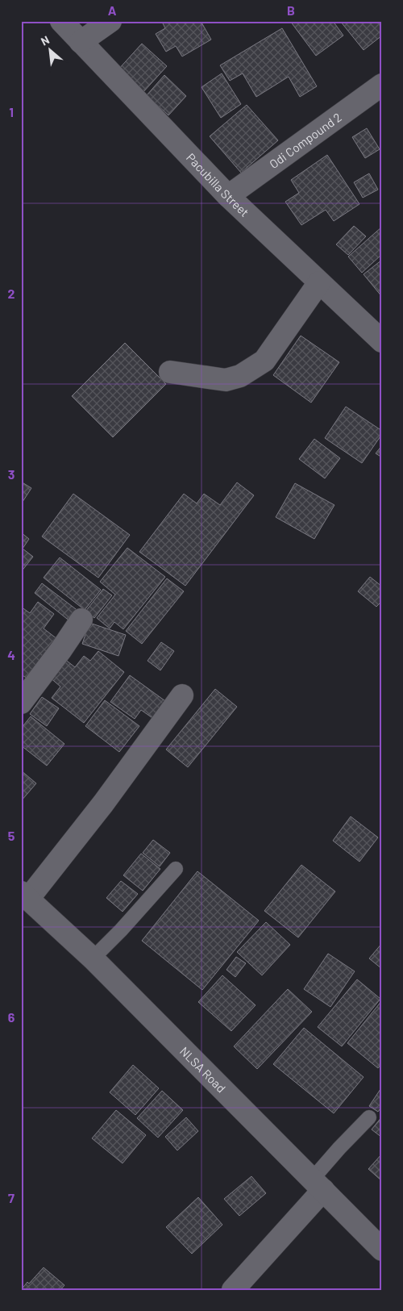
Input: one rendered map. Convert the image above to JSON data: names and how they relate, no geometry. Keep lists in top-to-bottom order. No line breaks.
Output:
{"streets":{"street":["Odi Compound 2","Pacubilla Street","NLSA Road"]},"crossings":[["Odi Compound 2","Pacubilla Street"]],"north":"top left","grid":{"columns":["A","B"],"rows":["1","2","3","4","5","6","7"]}}
